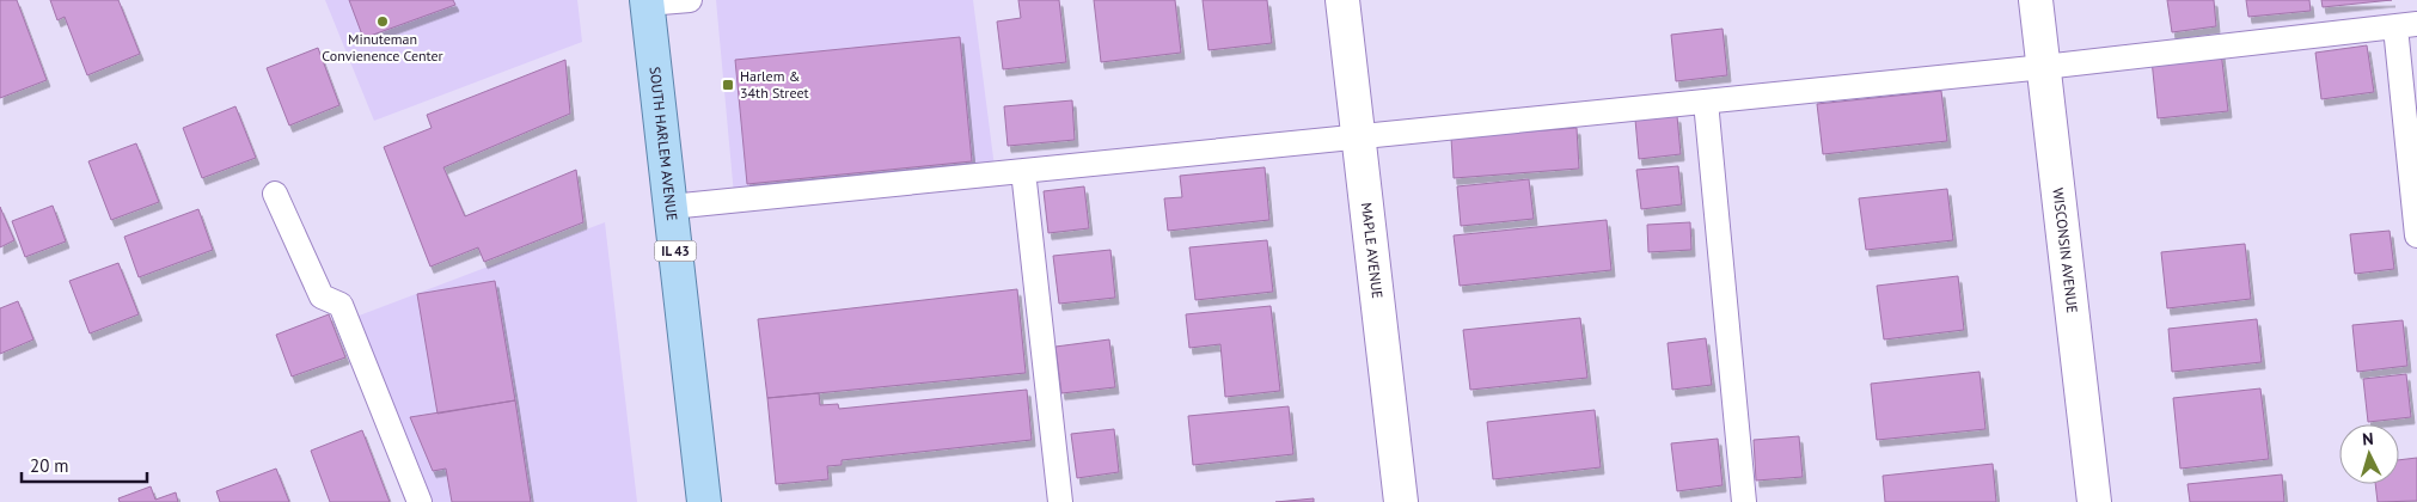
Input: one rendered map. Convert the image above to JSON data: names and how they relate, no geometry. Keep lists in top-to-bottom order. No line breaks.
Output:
{"streets":{"main road":["SOUTH HARLEM AVENUE","IL 43"],"street":["MAPLE AVENUE","WISCONSIN AVENUE"]},"places":{"other":["Minuteman Convienence Center"],"transit":["Harlem & 34th Street"]},"scale_bar":"20 m","north":"top"}
